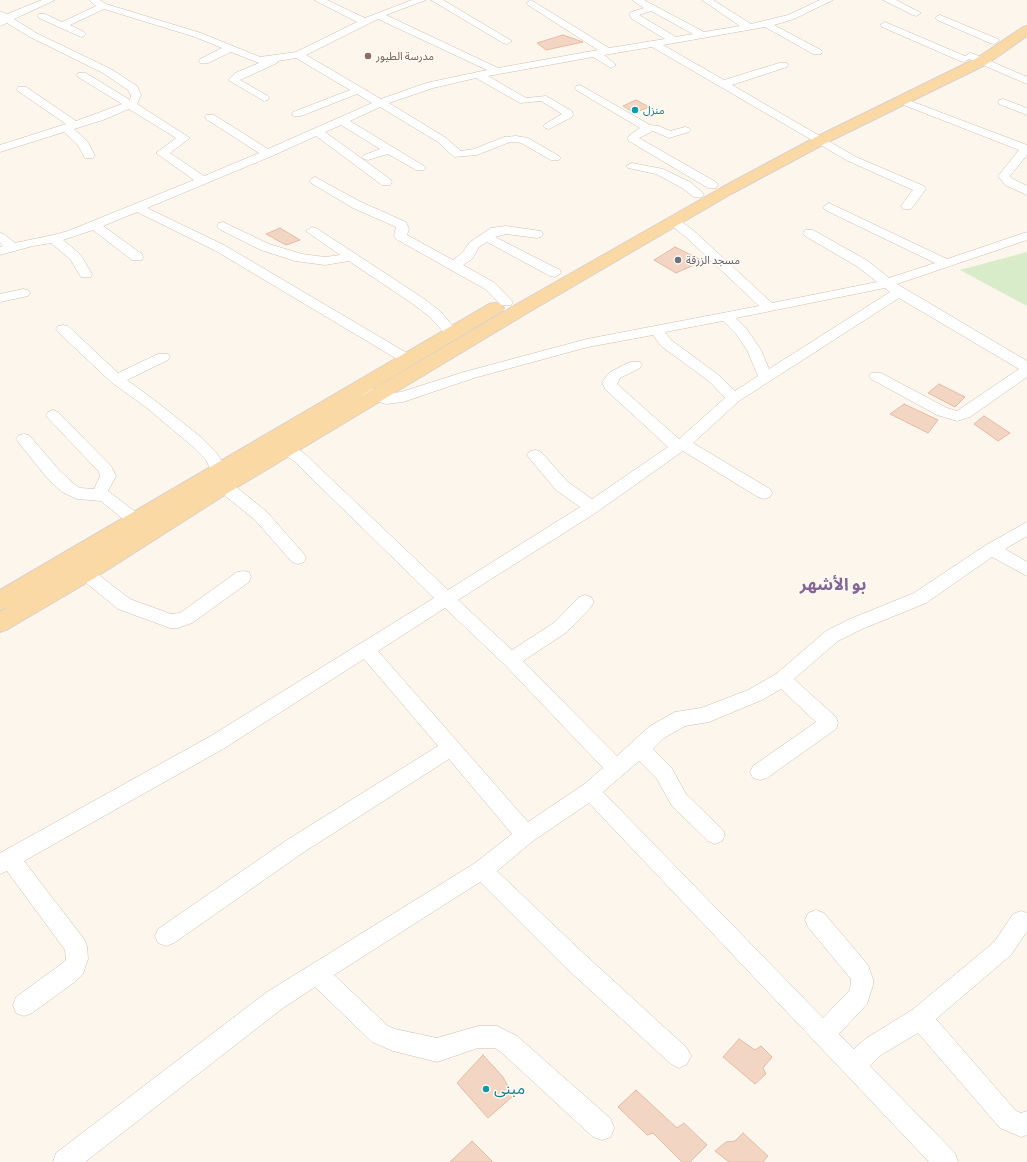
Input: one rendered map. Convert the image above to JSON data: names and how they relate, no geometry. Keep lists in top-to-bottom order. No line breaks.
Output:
{"districts":["بو الأشهر"],"places":["مدرسة الطيور","منزل","مسجد الزرقة","مبنى"]}
